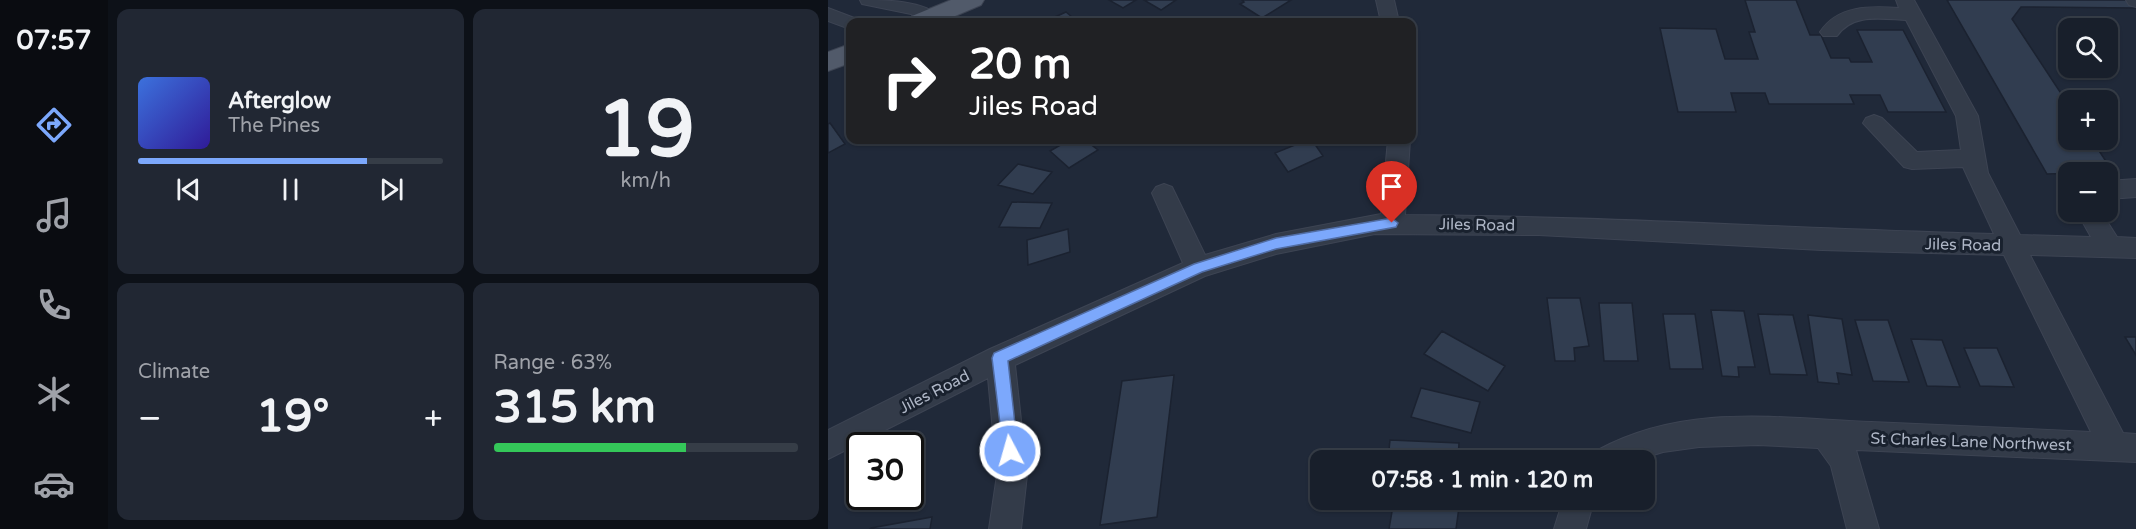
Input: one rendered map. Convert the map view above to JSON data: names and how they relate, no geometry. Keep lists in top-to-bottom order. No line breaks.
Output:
{"streets":{"street":["Jiles Road","St Charles Lane Northwest"]},"crossings":[["Jiles Road","St Charles Lane Northwest"]],"page":{"tabs":"07:57","tile":[["19","km/h"],"Climate",["Range · 63%","315 km"]],"map_buttons":["+","−"],"turn":["20 m","Jiles Road"],"song":["Afterglow","The Pines"],"heat":["−","19°","+"],"limit":"30","trip":"07:58 · 1 min · 120 m"}}
